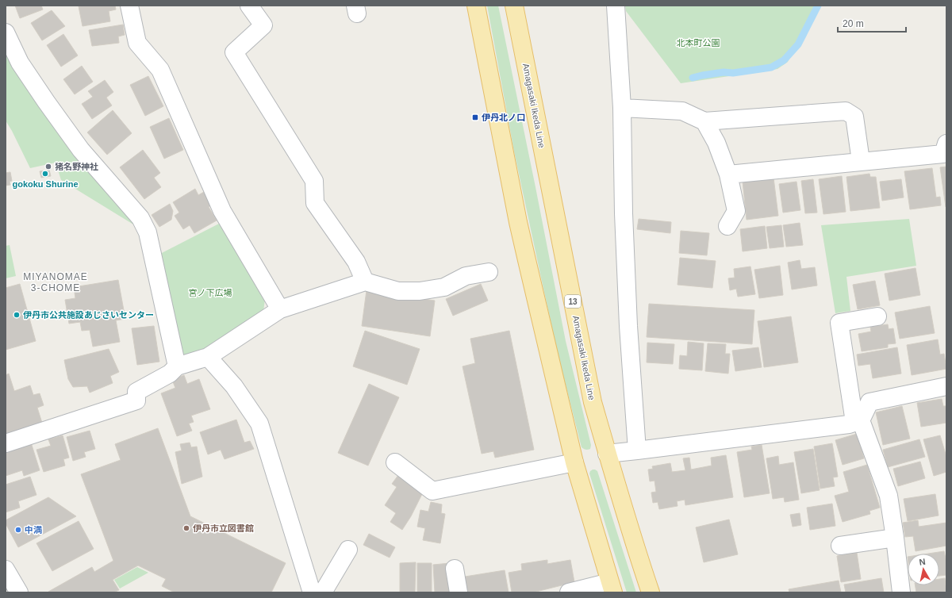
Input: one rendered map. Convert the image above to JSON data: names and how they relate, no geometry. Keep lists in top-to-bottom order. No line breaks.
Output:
{"streets":{"main road":["Amagasaki Ikeda Line","13"]},"districts":["MIYANOMAE 3-CHOME"],"parks":["北本町公園","宮ノ下広場"],"places":{"transit":["伊丹北ノ口"],"other":["猪名野神社","gokoku Shurine","伊丹市公共施設あじさいセンター","伊丹市立図書館","中満"]},"scale_bar":"20 m","north":"top"}
